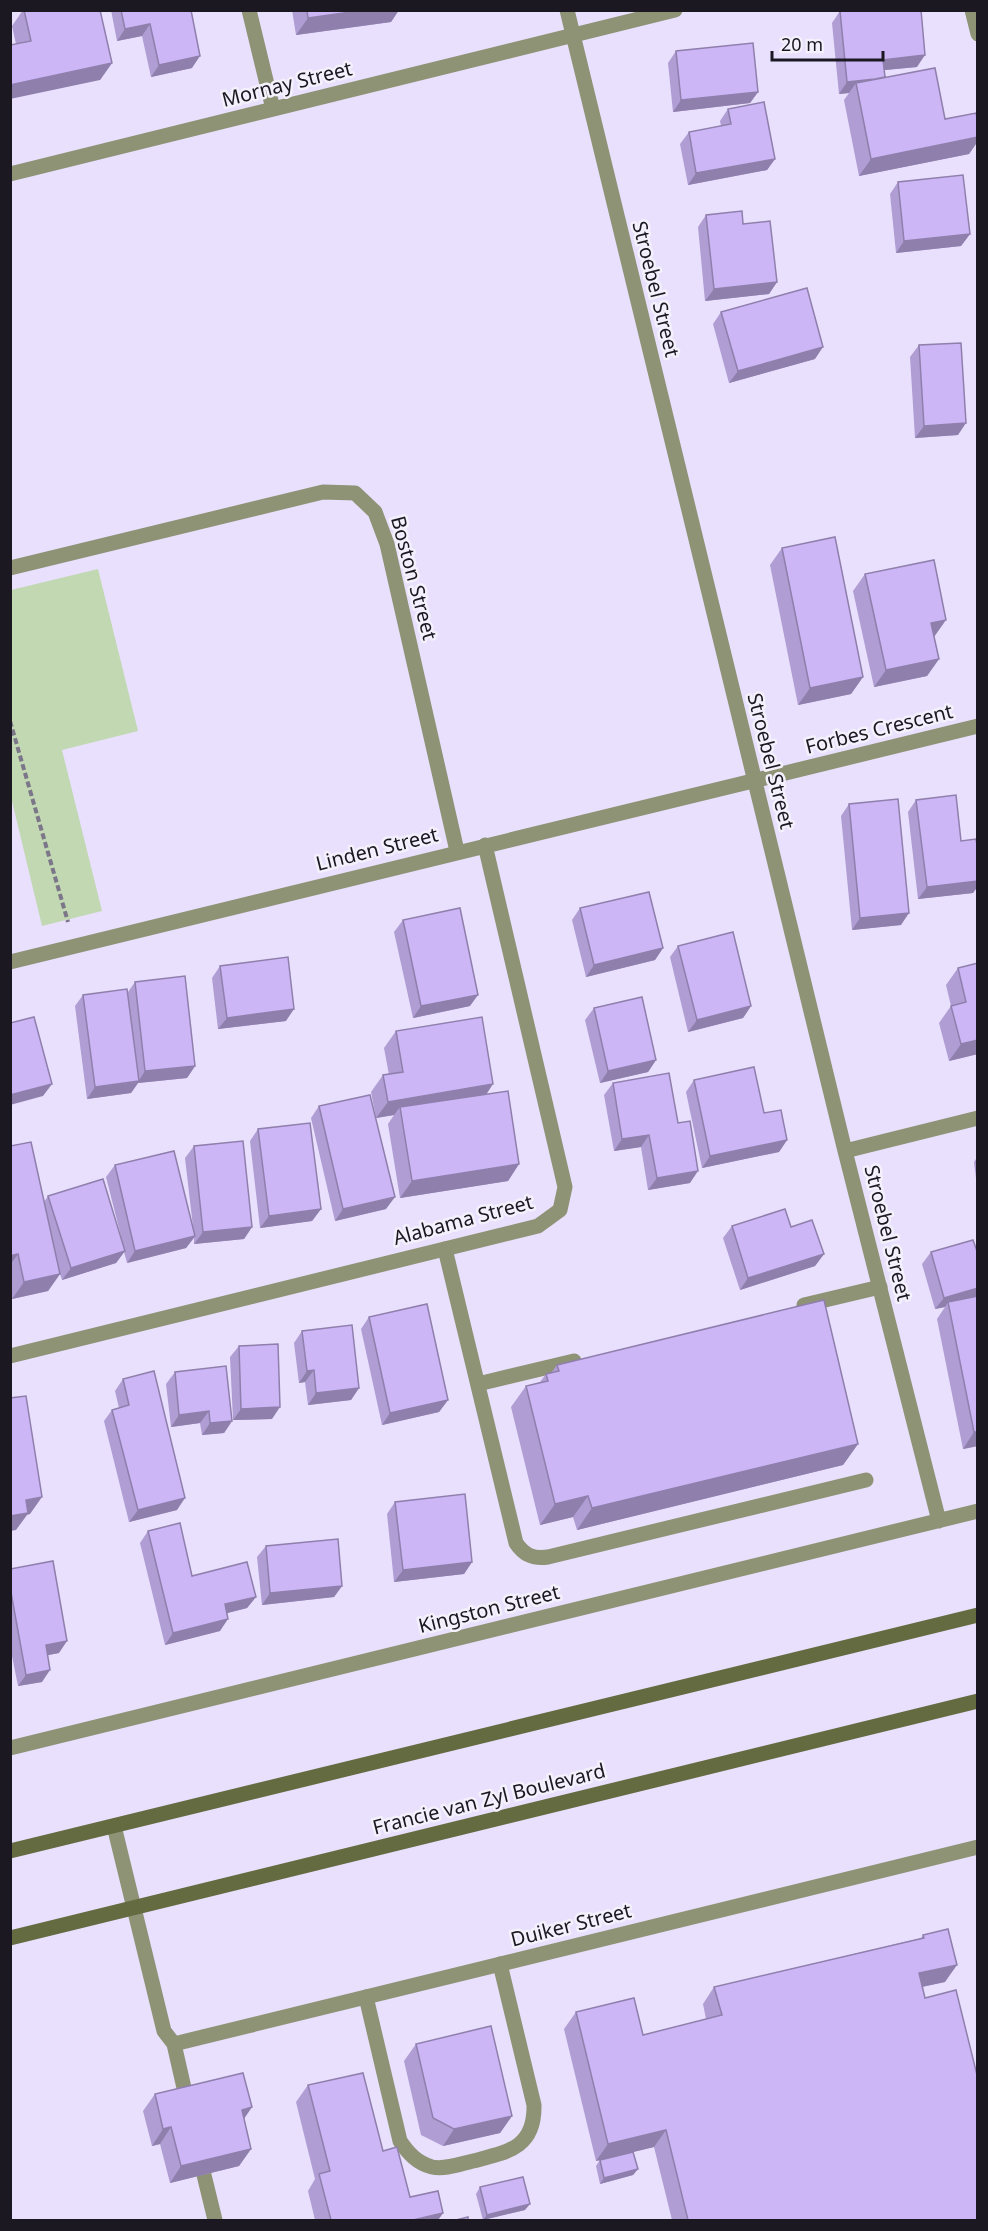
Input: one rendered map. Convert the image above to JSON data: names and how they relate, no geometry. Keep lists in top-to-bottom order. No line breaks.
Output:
{"streets":{"main road":["Francie van Zyl Boulevard"],"street":["Mornay Street","Stroebel Street","Boston Street","Forbes Crescent","Linden Street","Alabama Street","Kingston Street","Duiker Street"]},"crossings":[["Mornay Street","Stroebel Street"],["Stroebel Street","Forbes Crescent"],["Stroebel Street","Linden Street"],["Stroebel Street","Kingston Street"],["Boston Street","Linden Street"],["Forbes Crescent","Linden Street"],["Linden Street","Alabama Street"]],"scale_bar":"20 m"}
